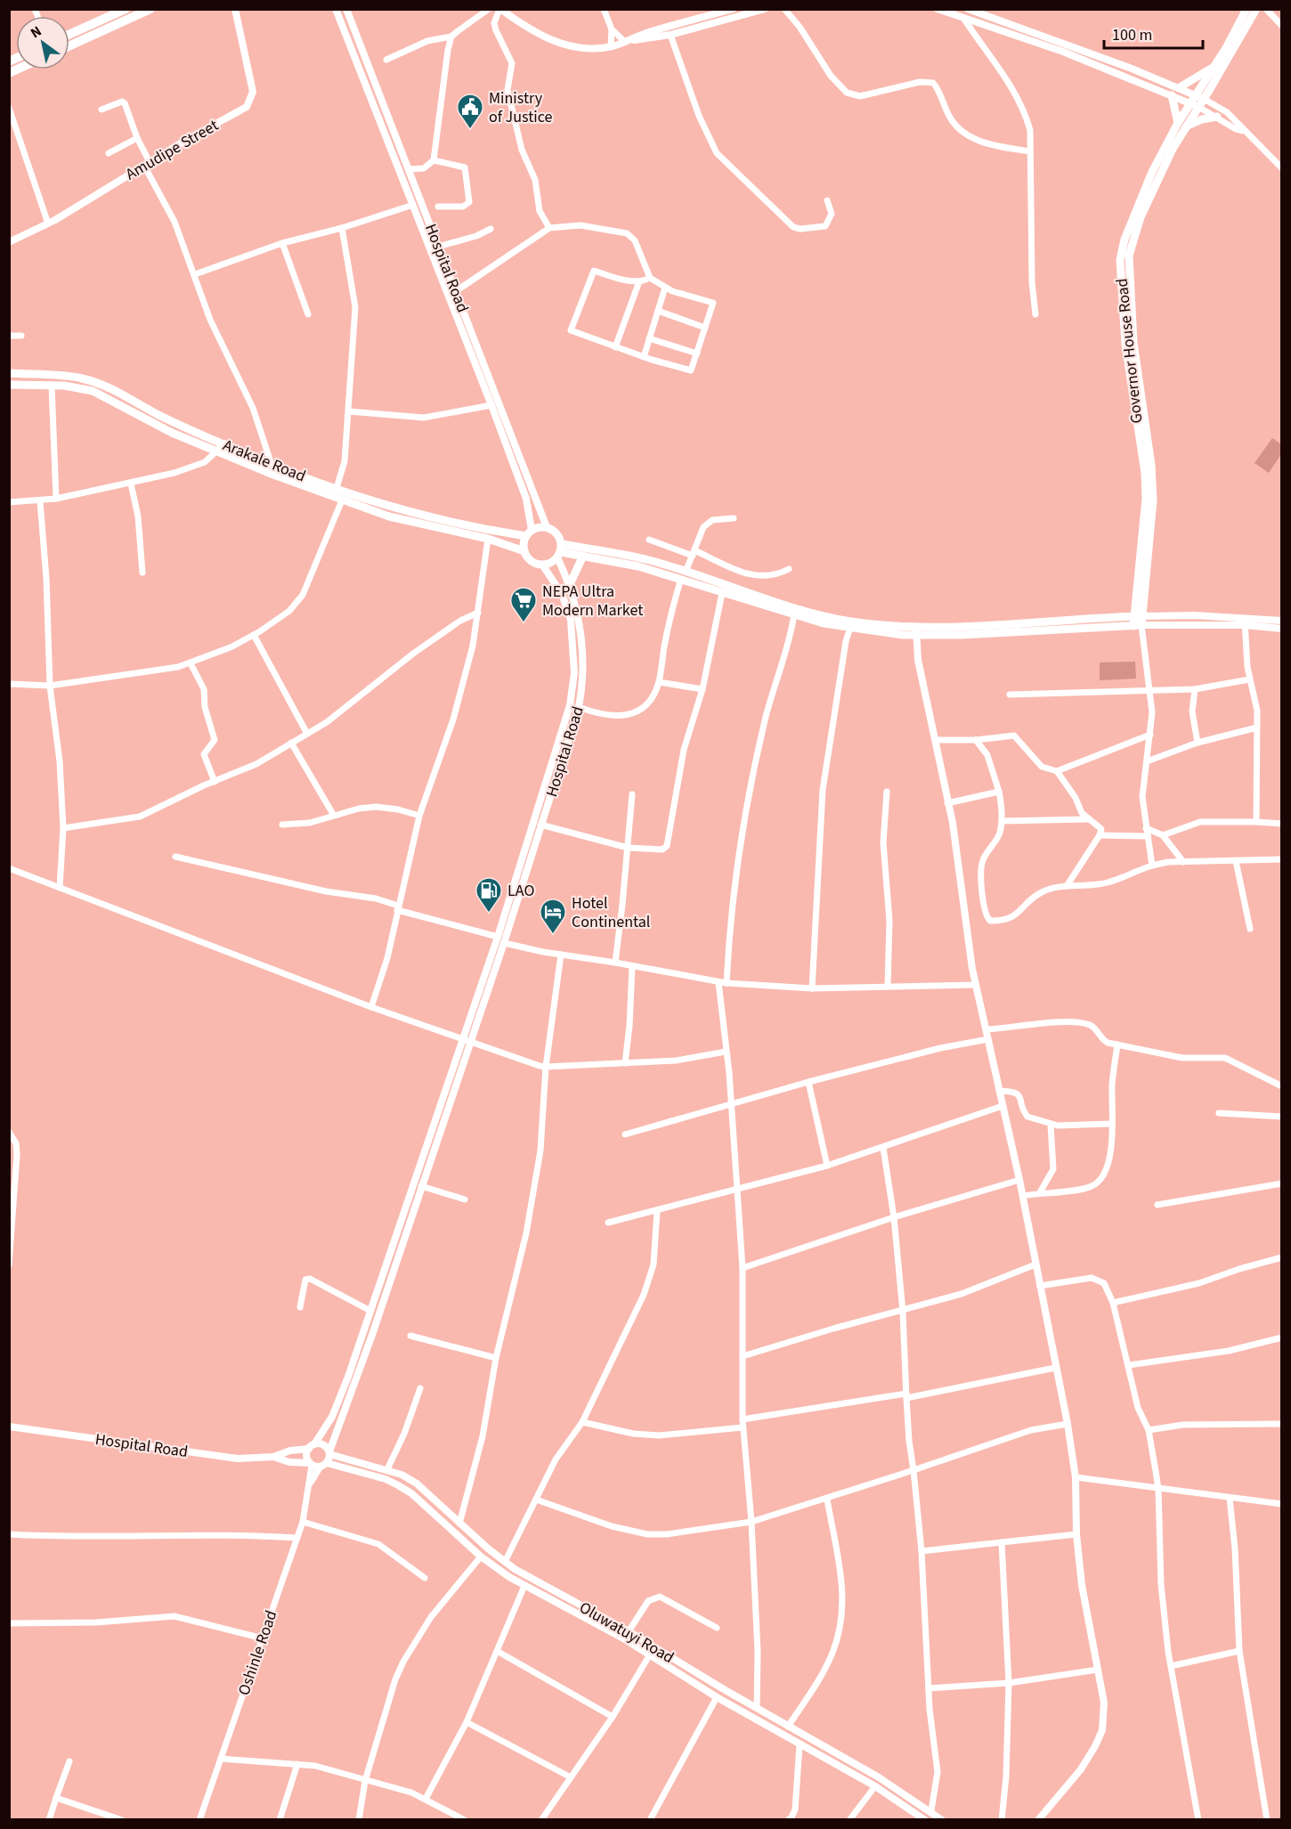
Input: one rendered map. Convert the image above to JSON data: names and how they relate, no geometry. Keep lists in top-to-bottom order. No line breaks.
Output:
{"streets":{"main road":["Governor House Road","Arakale Road"],"street":["Amudipe Street","Hospital Road","Oluwatuyi Road","Oshinle Road"]},"crossings":[["Hospital Road","Arakale Road"],["Hospital Road","Oluwatuyi Road"],["Oluwatuyi Road","Oshinle Road"]],"places":{"public building":["Ministry of Justice"],"supermarket":["NEPA Ultra Modern Market"],"fuel station":["LAO"],"hotel":["Hotel Continental"]},"scale_bar":"100 m","north":"top left"}
